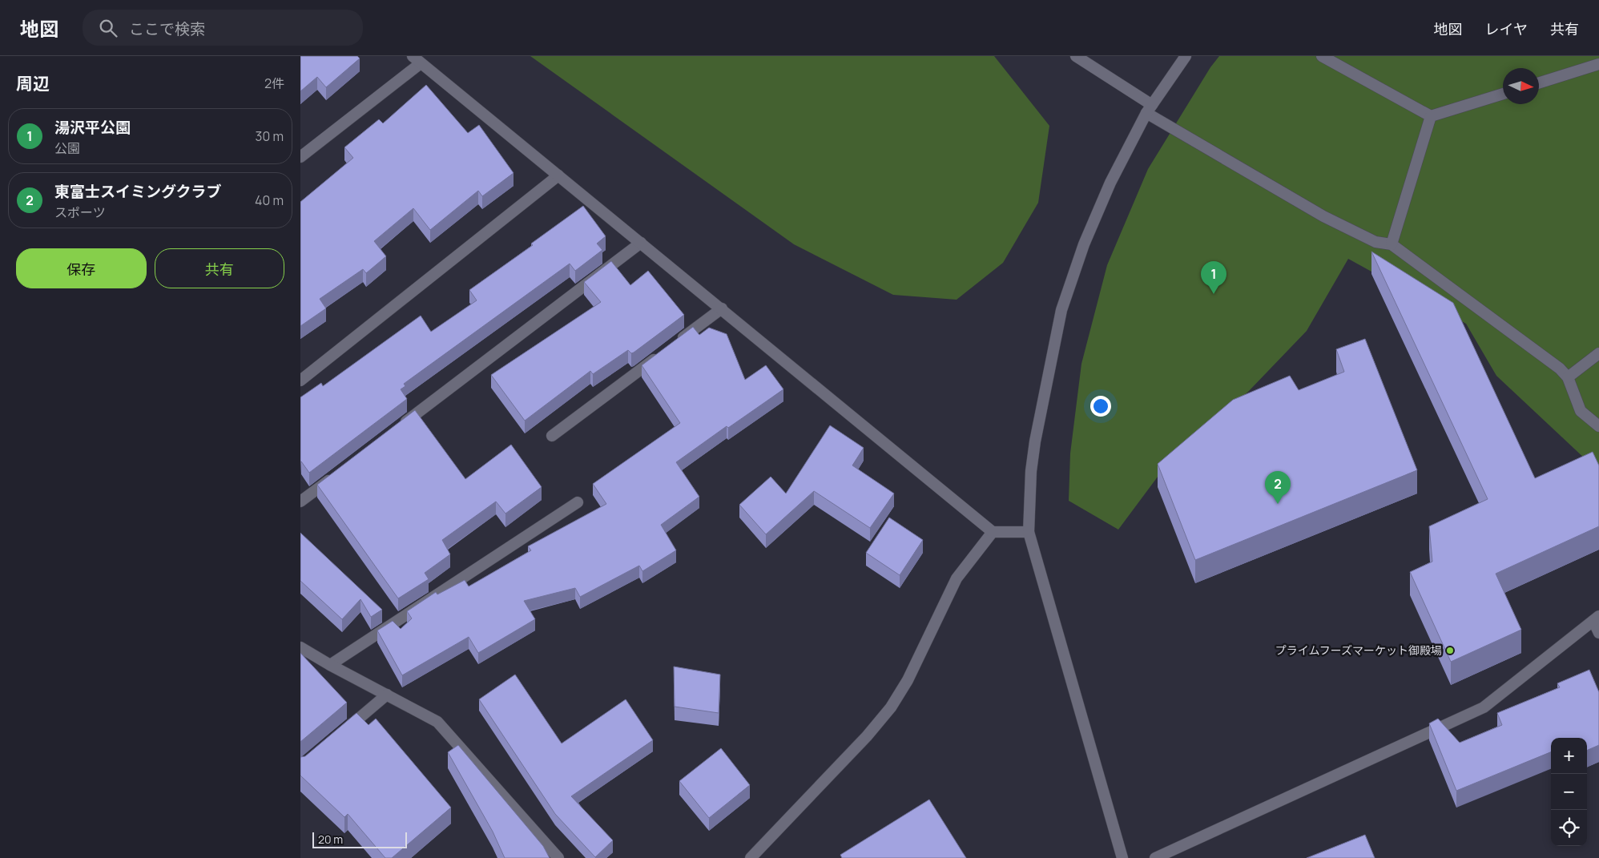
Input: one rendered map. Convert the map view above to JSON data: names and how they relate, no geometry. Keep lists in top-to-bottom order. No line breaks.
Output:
{"places":["プライムフーズマーケット御殿場"],"scale_bar":"20 m","north":"right","page":{"header":"地図","search":"ここで検索","nav":["地図","レイヤ","共有"],"heading":["周辺","2件"],"list":[{"mark":"1","name":"湯沢平公園","note":"公園","value":"30 m"},{"mark":"2","name":"東富士スイミングクラブ","note":"スポーツ","value":"40 m"}],"buttons":["保存","共有"],"pins":["1","2"],"map_buttons":["+","−"],"scale":"20 m"}}
